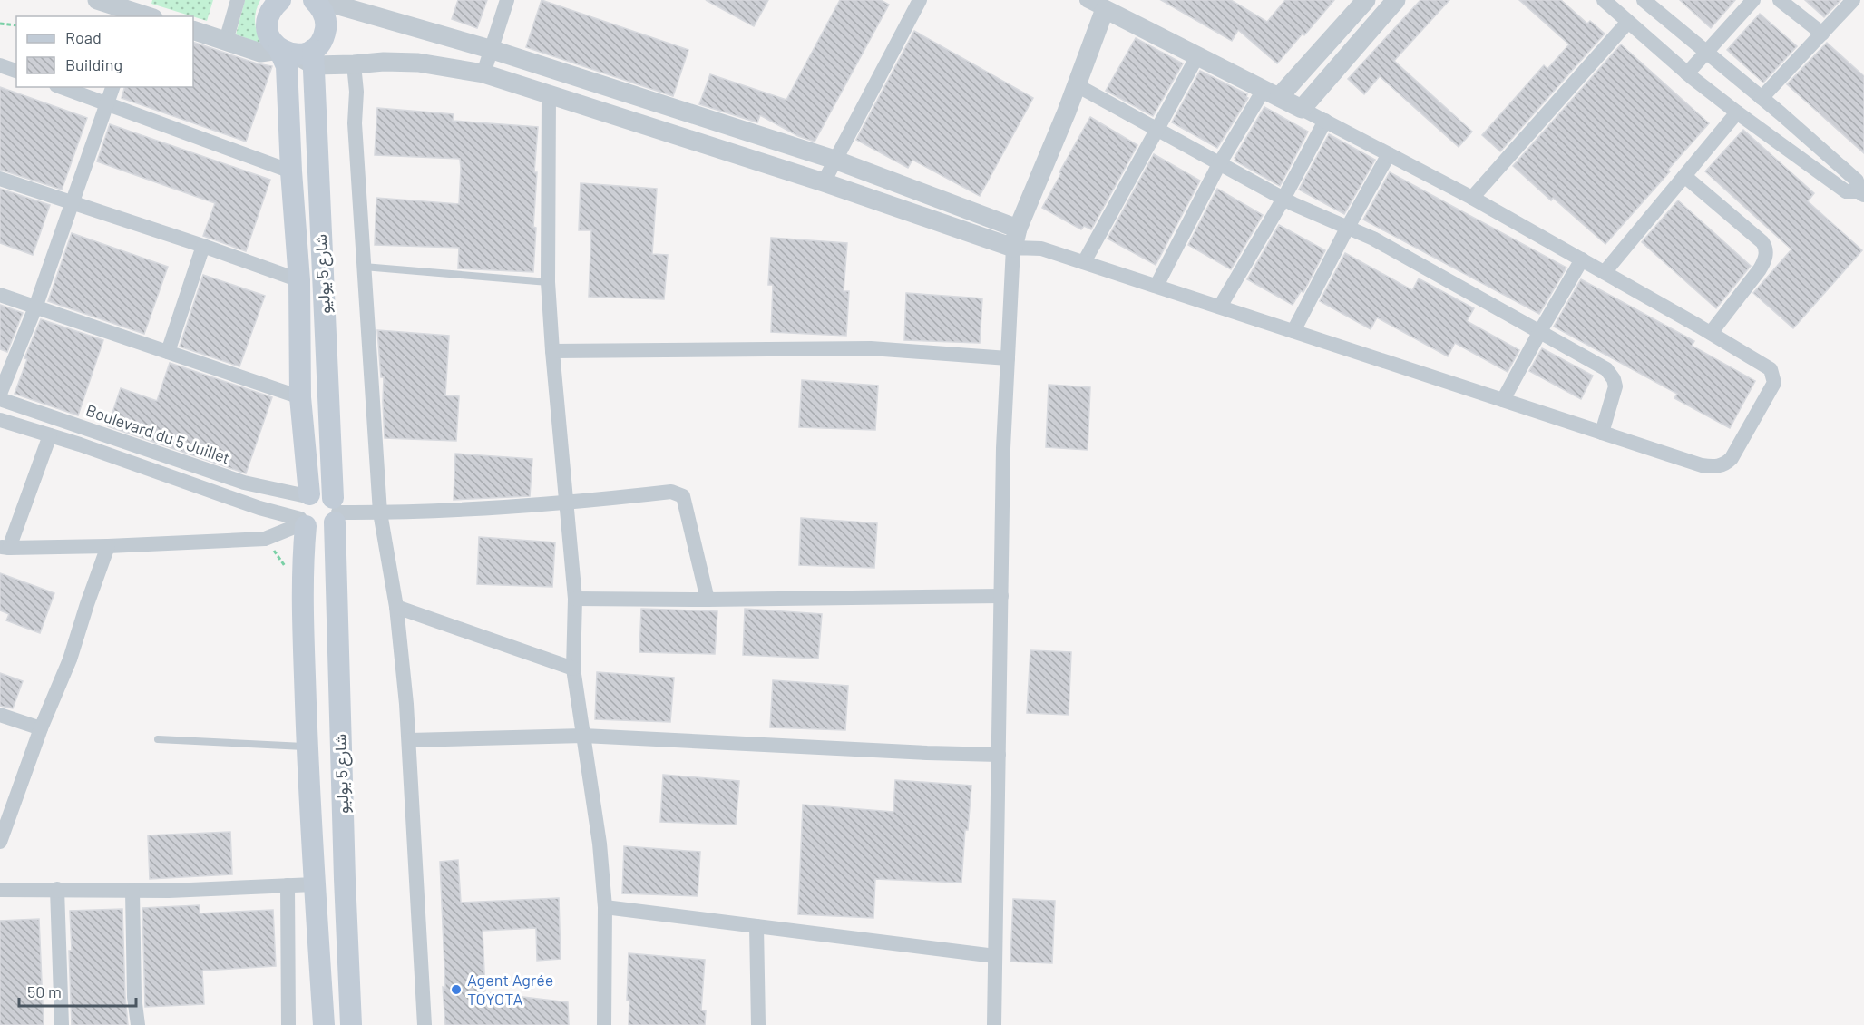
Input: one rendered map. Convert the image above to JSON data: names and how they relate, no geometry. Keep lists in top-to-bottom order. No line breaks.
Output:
{"streets":{"main road":["شارع 5 يوليو"],"street":["Boulevard du 5 Juillet"]},"crossings":[["شارع 5 يوليو","Boulevard du 5 Juillet"]],"places":["Agent Agrée TOYOTA"],"legend":["Road","Building"],"scale_bar":"50 m"}
